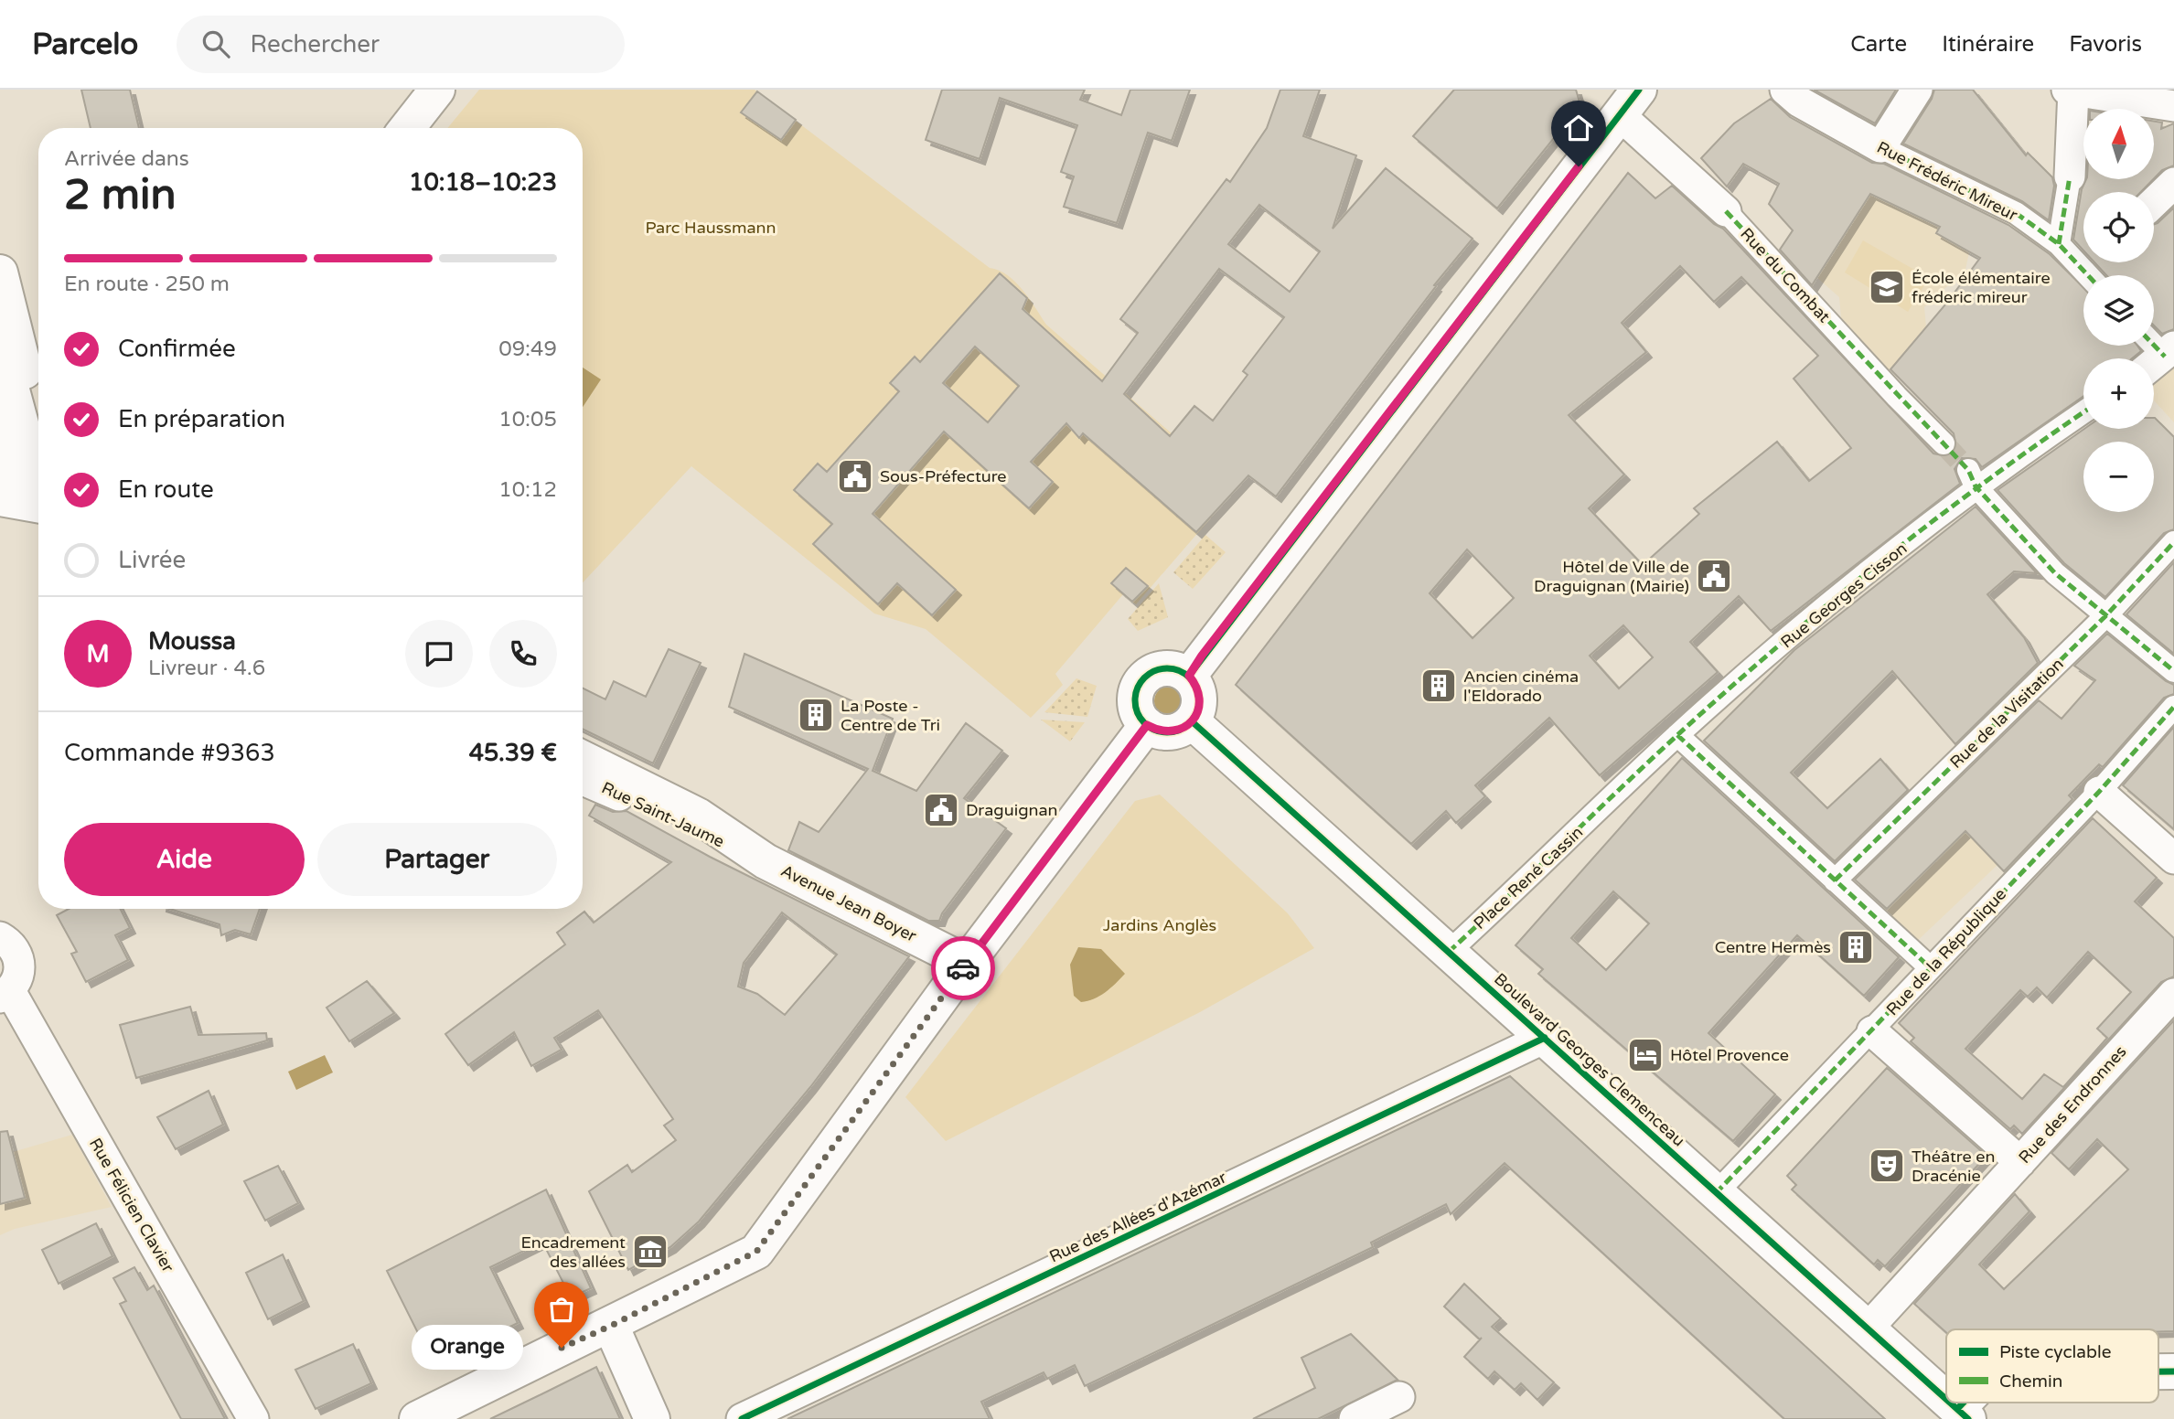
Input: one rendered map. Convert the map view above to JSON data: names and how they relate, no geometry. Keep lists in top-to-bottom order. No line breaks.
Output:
{"streets":{"main road":["Avenue Jean Boyer","Boulevard Georges Clemenceau"],"street":["Rue Frédéric Mireur","Rue du Combat","Rue Georges Cisson","Rue de la Visitation","Rue Saint-Jaume","Place René Cassin","Rue de la République","Rue des Endronnes","Rue Félicien Clavier","Rue des Allées d'Azémar"]},"crossings":[["Rue Georges Cisson","Place René Cassin"],["Rue Saint-Jaume","Avenue Jean Boyer"],["Place René Cassin","Boulevard Georges Clemenceau"],["Rue de la République","Boulevard Georges Clemenceau"],["Boulevard Georges Clemenceau","Rue des Endronnes"],["Boulevard Georges Clemenceau","Rue des Allées d'Azémar"]],"parks":["Parc Haussmann","Jardins Anglès"],"places":{"school or university":["École élémentaire fréderic mireur"],"public building":["Sous-Préfecture","Hôtel de Ville de Draguignan (Mairie)","Draguignan"],"building":["Ancien cinéma l'Eldorado","La Poste - Centre de Tri","Centre Hermès"],"hotel":["Hôtel Provence"],"theatre":["Théâtre en Dracénie"],"museum":["Encadrement des allées"],"other":["Orange"]},"legend":["Piste cyclable","Chemin"],"north":"top","page":{"header":"Parcelo","search":"Rechercher","nav":["Carte","Itinéraire","Favoris"],"map_buttons":["+","−"],"heading":["2 min","Arrivée dans","10:18–10:23"],"panel":["Moussa","Livreur · 4.6","Commande #9363","45.39 €"],"bar":"En route · 250 m","list":[["Confirmée","09:49"],["En préparation","10:05"],["En route","10:12"],"Livrée"],"round":"M","buttons":["Aide","Partager"],"bubble":"Orange"}}
